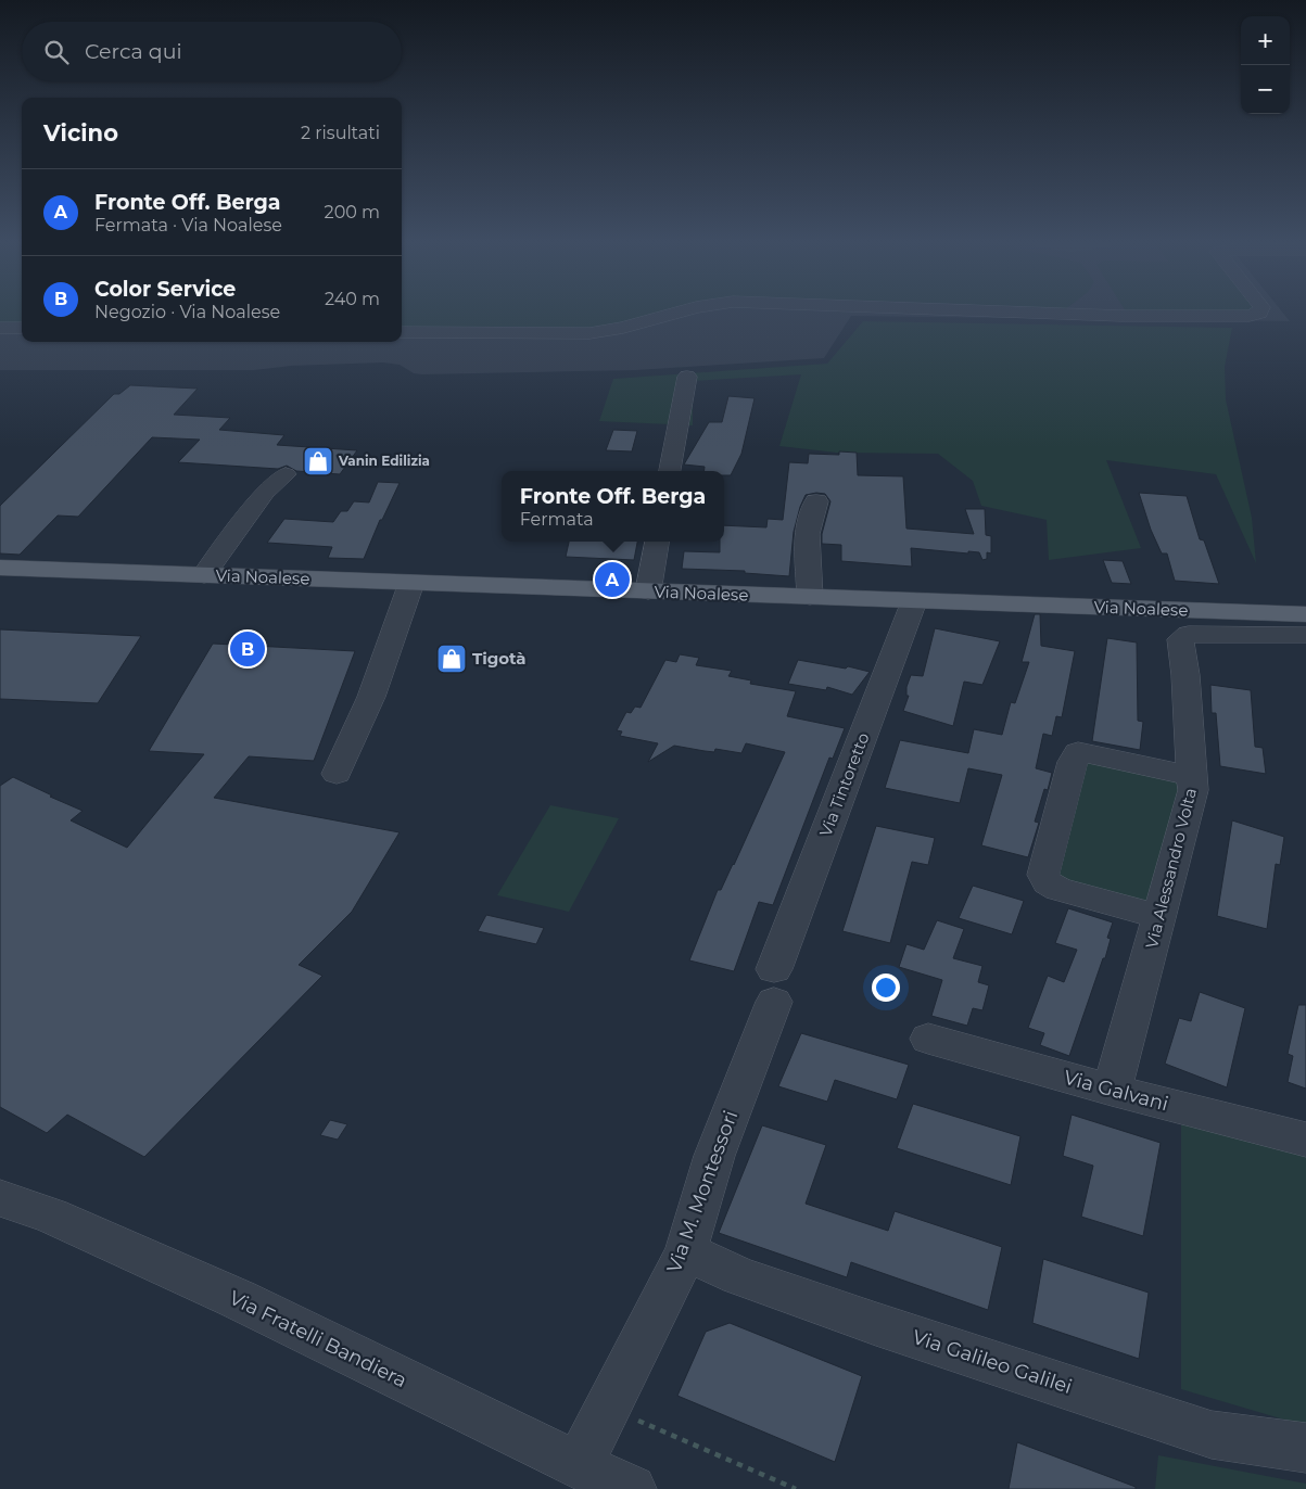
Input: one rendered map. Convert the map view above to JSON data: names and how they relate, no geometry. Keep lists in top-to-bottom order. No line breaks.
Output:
{"streets":{"main road":["Via Noalese"],"street":["Via Tintoretto","Via Alessandro Volta","Via Galvani","Via M. Montessori","Via Fratelli Bandiera","Via Galileo Galilei"]},"crossings":[["Via Noalese","Via Tintoretto"],["Via Tintoretto","Via M. Montessori"],["Via Alessandro Volta","Via Galvani"],["Via M. Montessori","Via Fratelli Bandiera"],["Via M. Montessori","Via Galileo Galilei"]],"places":{"shop":["Vanin Edilizia","Tigotà"]},"page":{"map_buttons":["+","−"],"search":"Cerca qui","heading":["Vicino","2 risultati"],"list":[{"mark":"A","name":"Fronte Off. Berga","note":"Fermata · Via Noalese","value":"200 m"},{"mark":"B","name":"Color Service","note":"Negozio · Via Noalese","value":"240 m"}],"popup":["Fronte Off. Berga","Fermata"],"pins":["A","B"]}}
